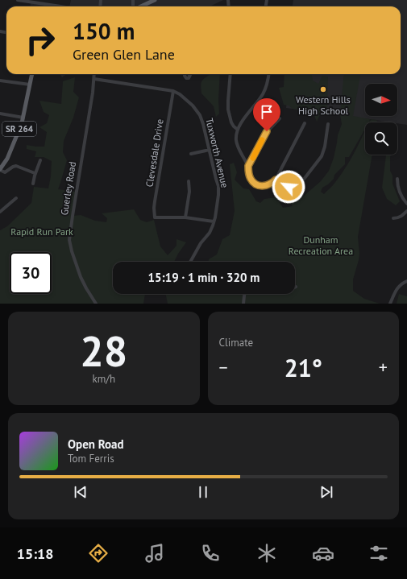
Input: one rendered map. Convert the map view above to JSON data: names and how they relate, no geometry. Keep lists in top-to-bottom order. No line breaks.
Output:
{"streets":{"main road":["SR 264"],"street":["Clevesdale Drive","Tuxworth Avenue","Guerley Road"]},"crossings":[["Clevesdale Drive","Tuxworth Avenue"],["Tuxworth Avenue","Guerley Road"]],"parks":["Rapid Run Park","Dunham Recreation Area"],"places":["Western Hills High School"],"north":"right","page":{"turn":["150 m","Green Glen Lane"],"limit":"30","trip":"15:19 · 1 min · 320 m","tile":[["28","km/h"],"Climate"],"heat":["−","21°","+"],"song":["Open Road","Tom Ferris"],"tabs":"15:18"}}
